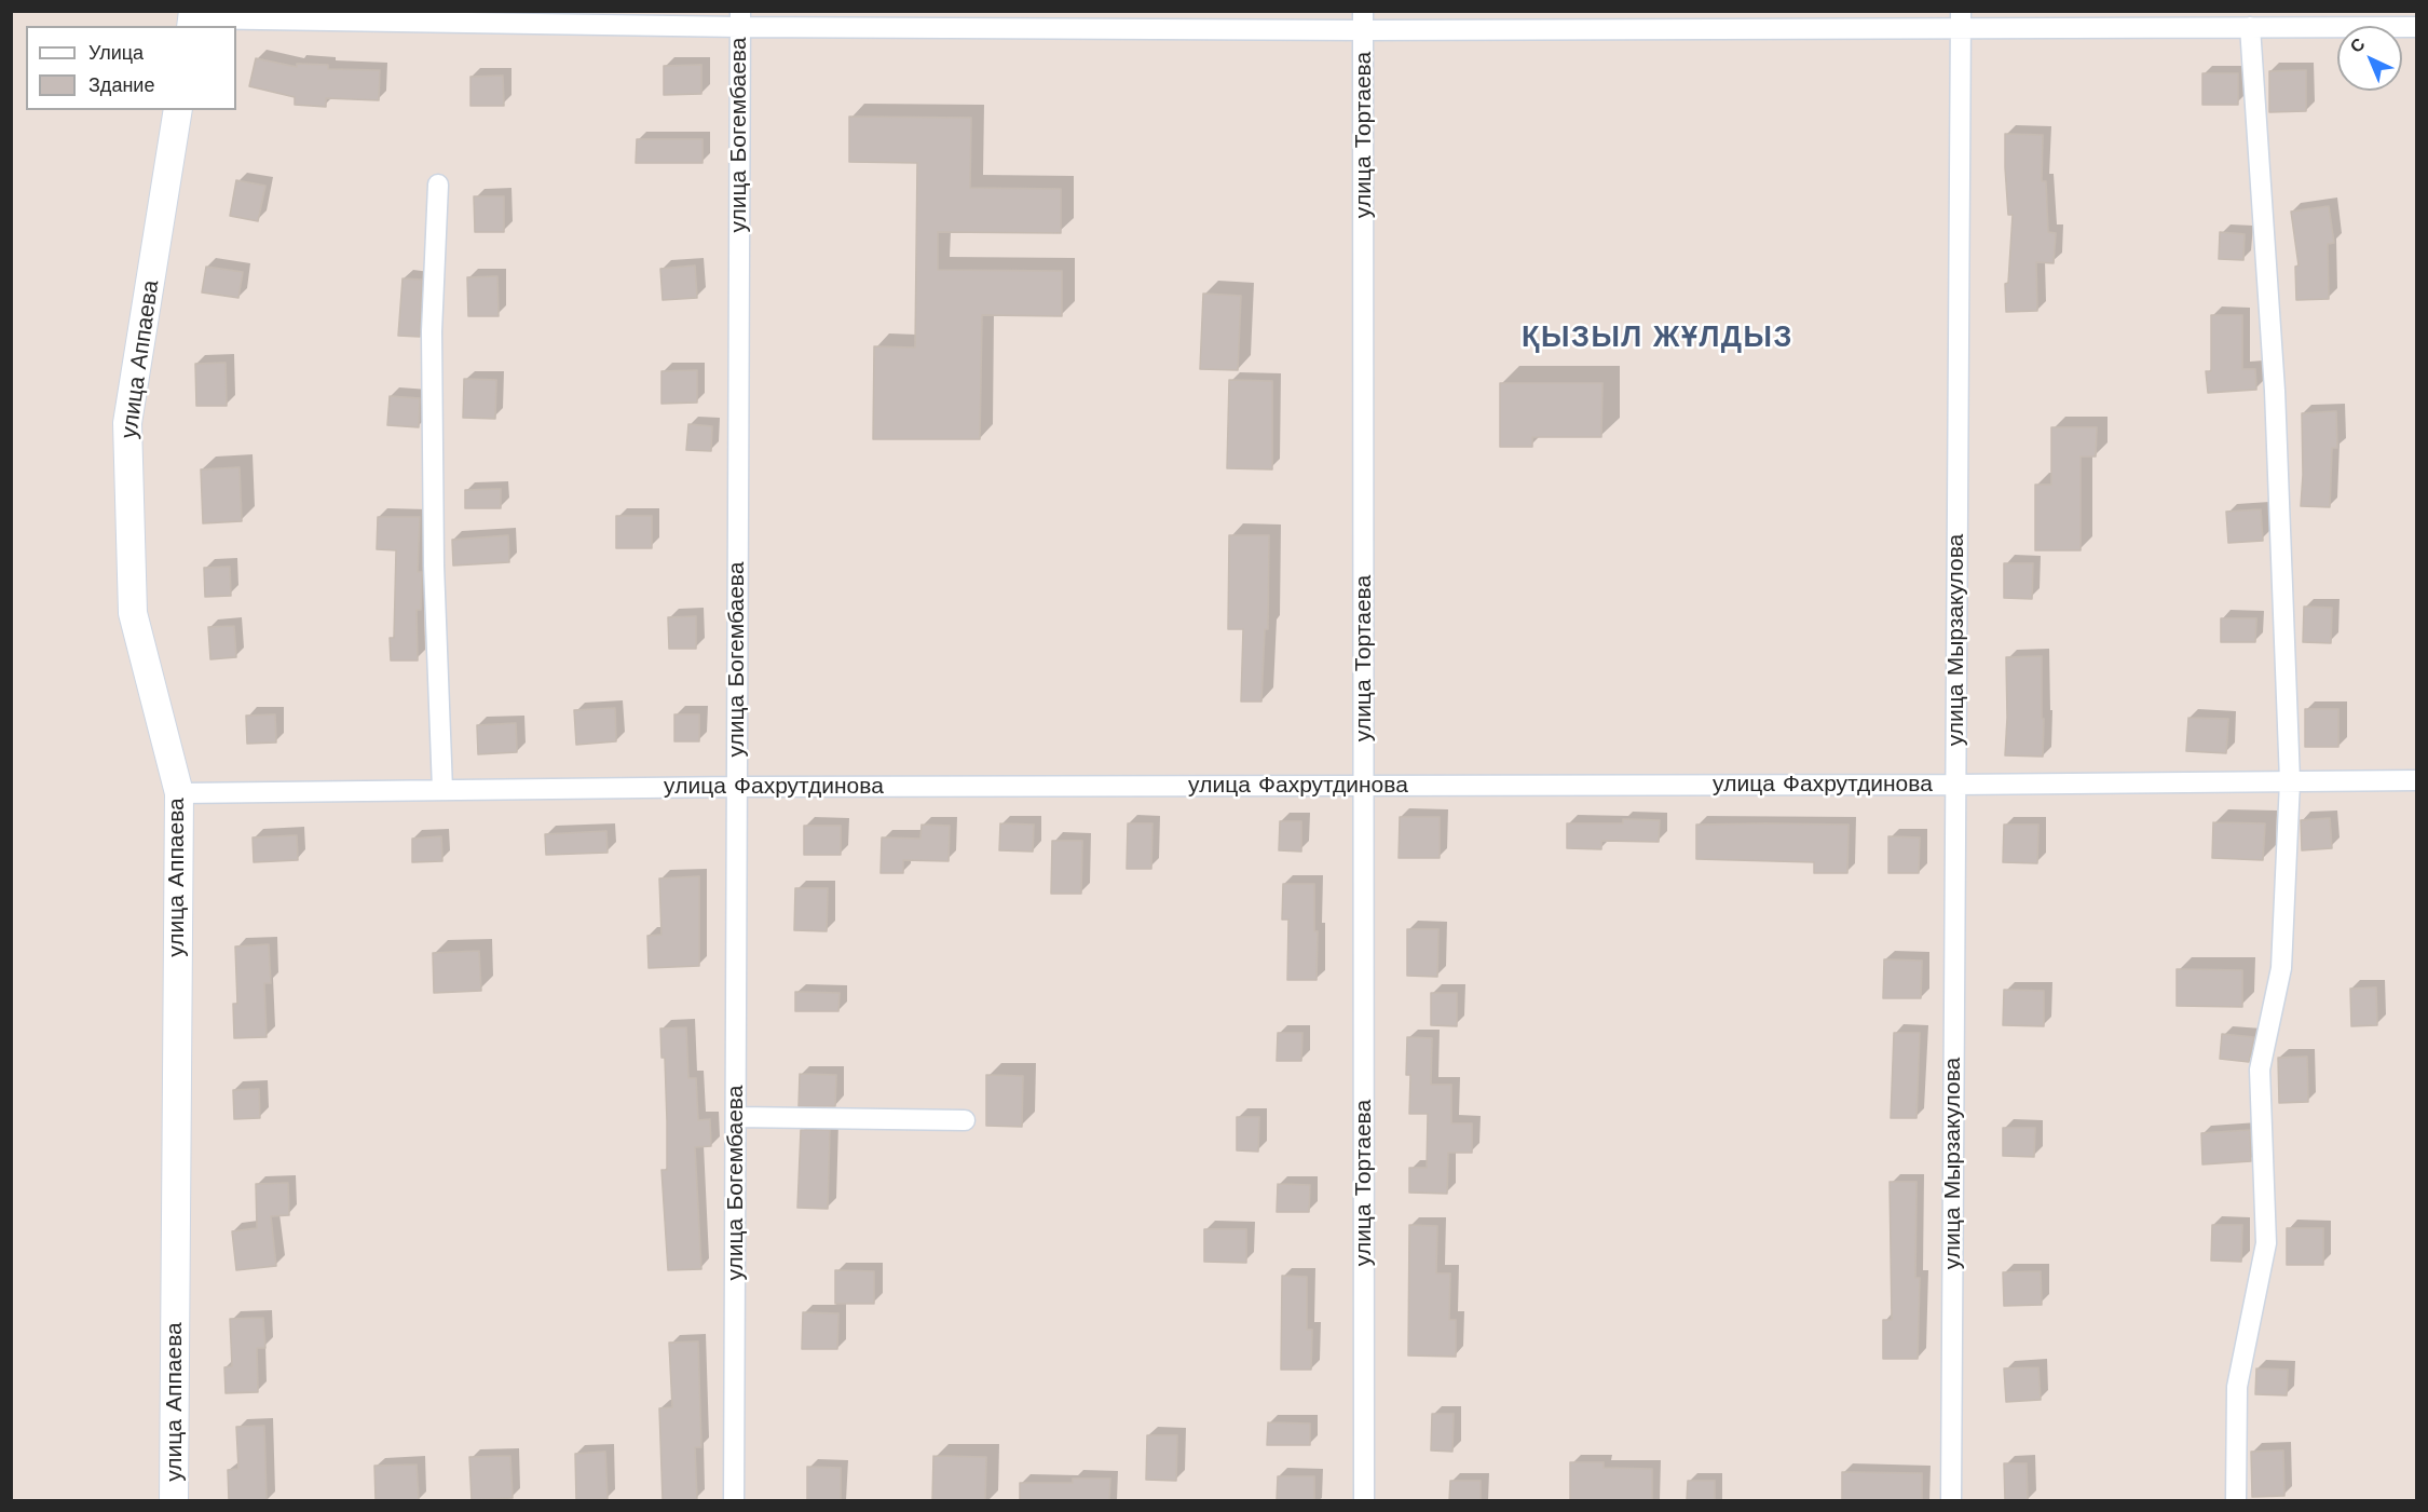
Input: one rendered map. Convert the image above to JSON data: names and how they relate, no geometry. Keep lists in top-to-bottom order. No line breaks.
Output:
{"streets":{"main road":["улица Аппаева"],"street":["улица Богембаева","улица Тортаева","улица Мырзакулова","улица Фахрутдинова"]},"crossings":[["улица Богембаева","улица Фахрутдинова"],["улица Тортаева","улица Фахрутдинова"],["улица Аппаева","улица Фахрутдинова"],["улица Мырзакулова","улица Фахрутдинова"]],"districts":["ҚЫЗЫЛ ЖҰЛДЫЗ"],"legend":["Улица","Здание"],"north":"top left"}
